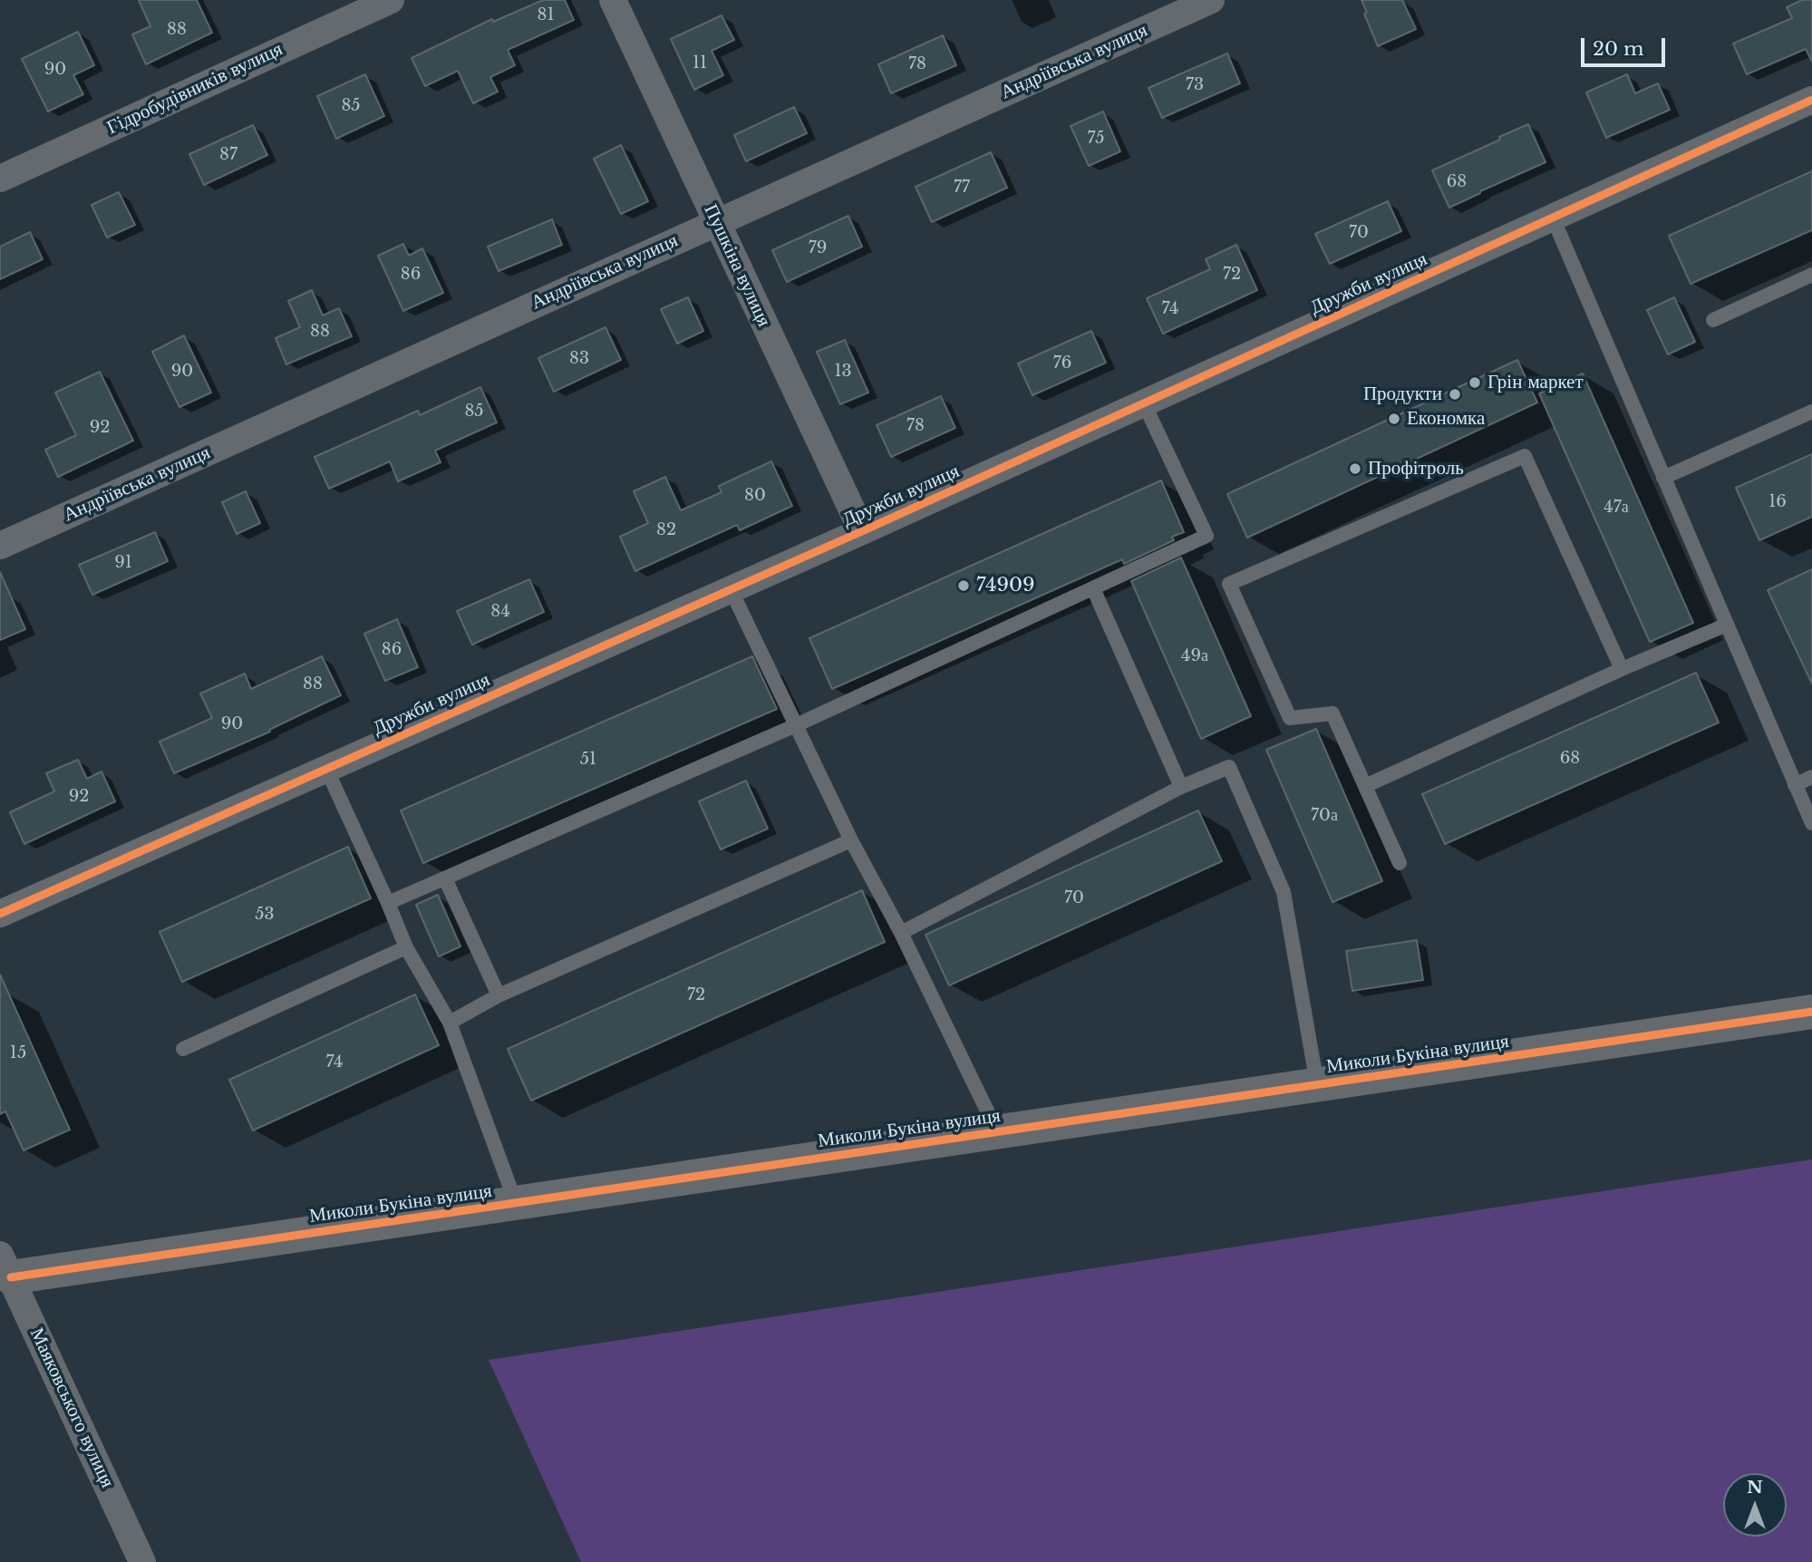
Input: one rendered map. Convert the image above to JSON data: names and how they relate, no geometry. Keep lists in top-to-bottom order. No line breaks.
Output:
{"streets":{"street":["Андріївська вулиця","Гідробудівників вулиця","Пушкіна вулиця","Дружби вулиця","Миколи Букіна вулиця","Маяковського вулиця"]},"crossings":[["Андріївська вулиця","Пушкіна вулиця"],["Пушкіна вулиця","Дружби вулиця"],["Миколи Букіна вулиця","Маяковського вулиця"]],"places":["Грін маркет","Продукти","Економка","Профітроль","74909"],"house_numbers":["81","88","11","78","90","73","85","75","87","68","77","70","79","86","72","74","88","83","76","90","13","85","78","92","80","16","47а","82","91","84","86","49а","88","90","68","51","92","70а","70","53","72","15","74"],"scale_bar":"20 m","north":"top"}
